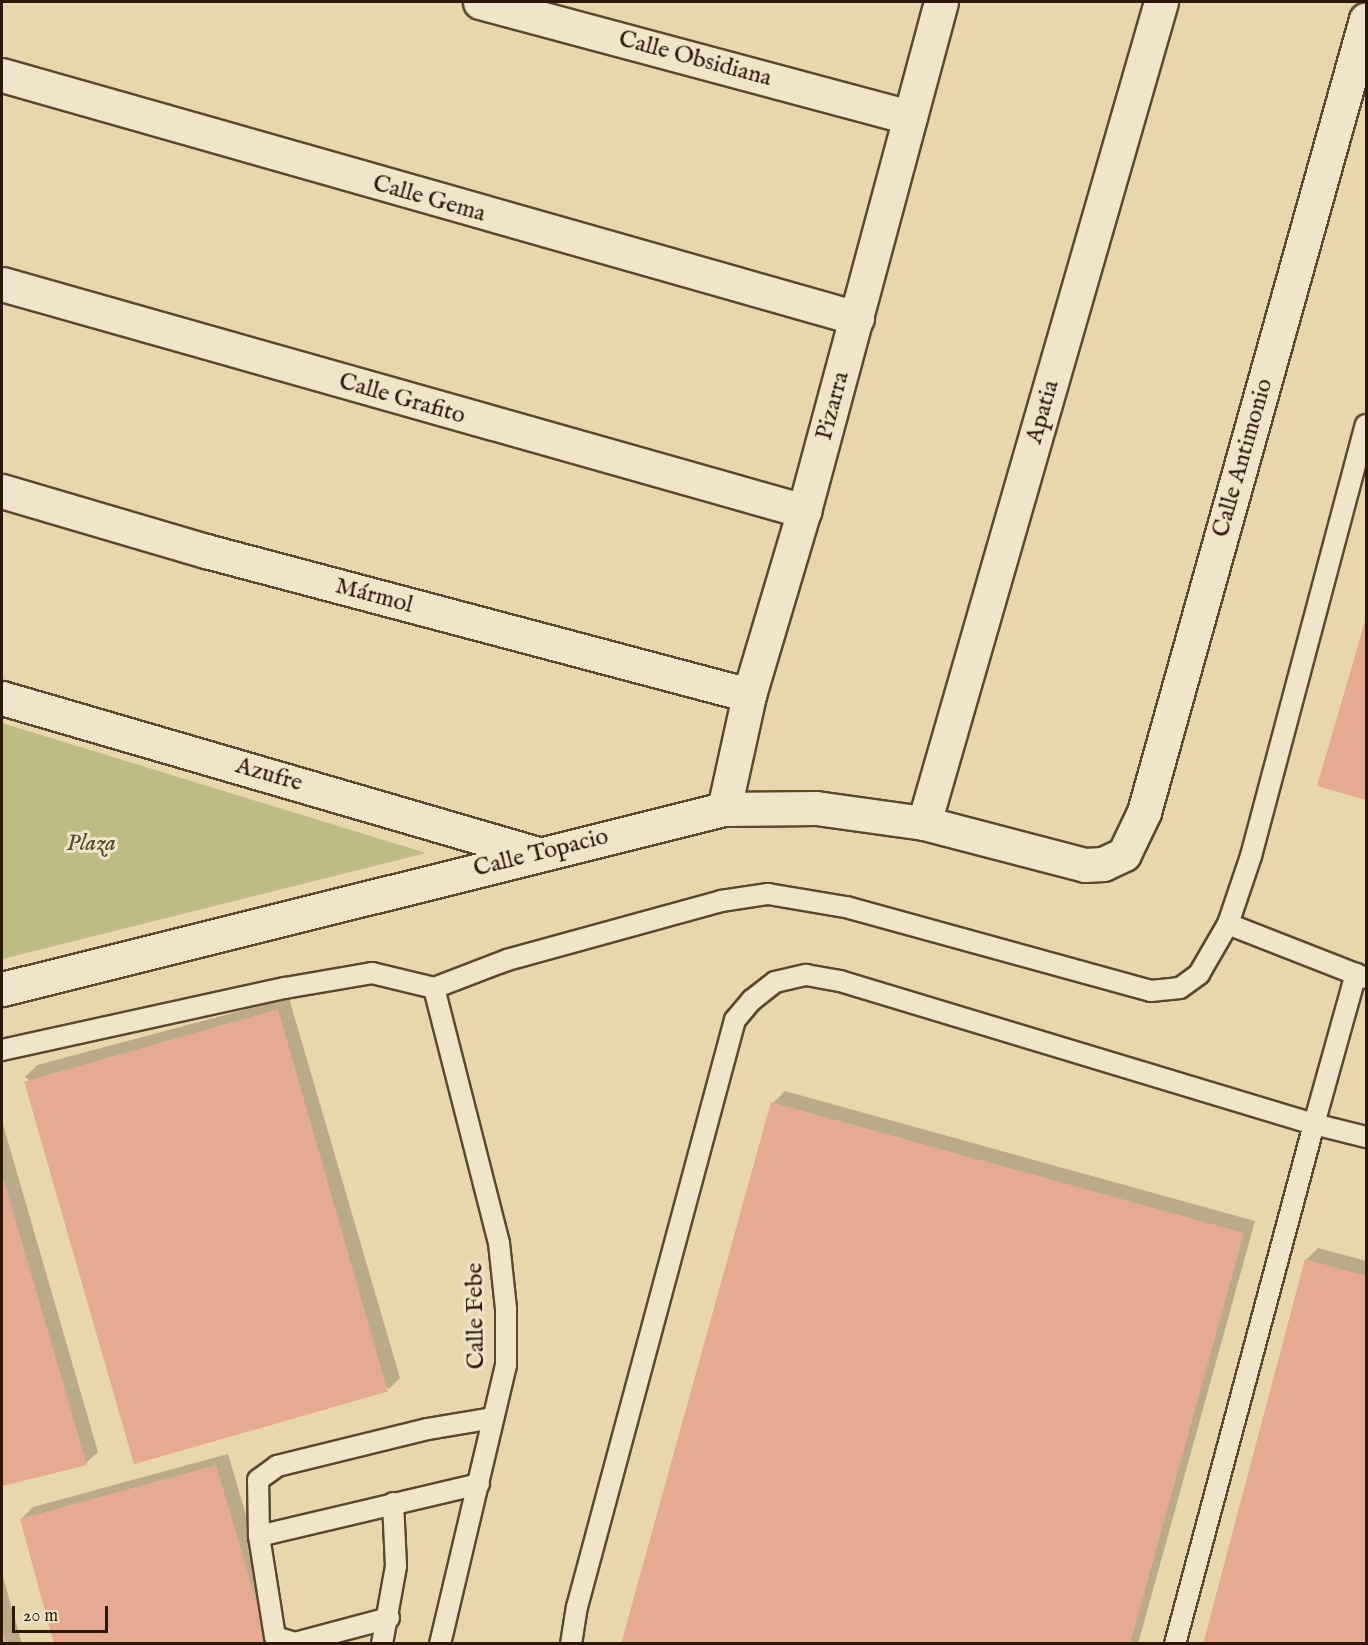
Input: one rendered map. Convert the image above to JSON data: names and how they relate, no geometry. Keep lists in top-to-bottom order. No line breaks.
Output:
{"streets":{"street":["Calle Obsidiana","Calle Gema","Calle Grafito","Pizarra","Apatia","Calle Antimonio","Mármol","Azufre","Calle Topacio"],"lane":["Calle Febe"]},"crossings":[["Calle Obsidiana","Pizarra"],["Calle Gema","Pizarra"],["Calle Grafito","Pizarra"],["Pizarra","Mármol"],["Pizarra","Calle Topacio"],["Apatia","Calle Topacio"],["Calle Antimonio","Calle Topacio"],["Azufre","Calle Topacio"]],"parks":["Plaza"],"scale_bar":"20 m"}
